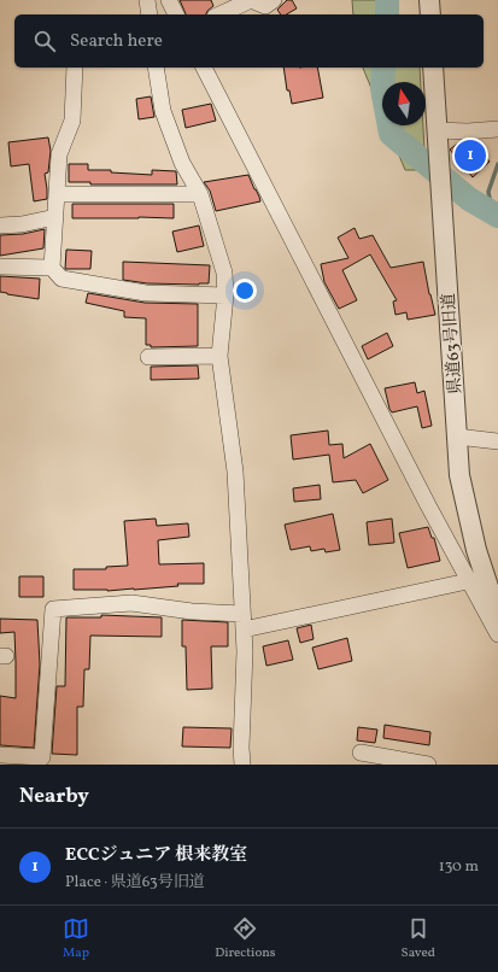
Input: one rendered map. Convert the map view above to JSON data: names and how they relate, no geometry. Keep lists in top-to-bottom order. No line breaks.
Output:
{"streets":{"street":["県道63号旧道"]},"north":"top","page":{"search":"Search here","pins":"1","heading":"Nearby","list":[{"mark":"1","name":"ECCジュニア 根来教室","note":"Place · 県道63号旧道","value":"130 m"}],"nav":["Map","Directions","Saved"]}}
